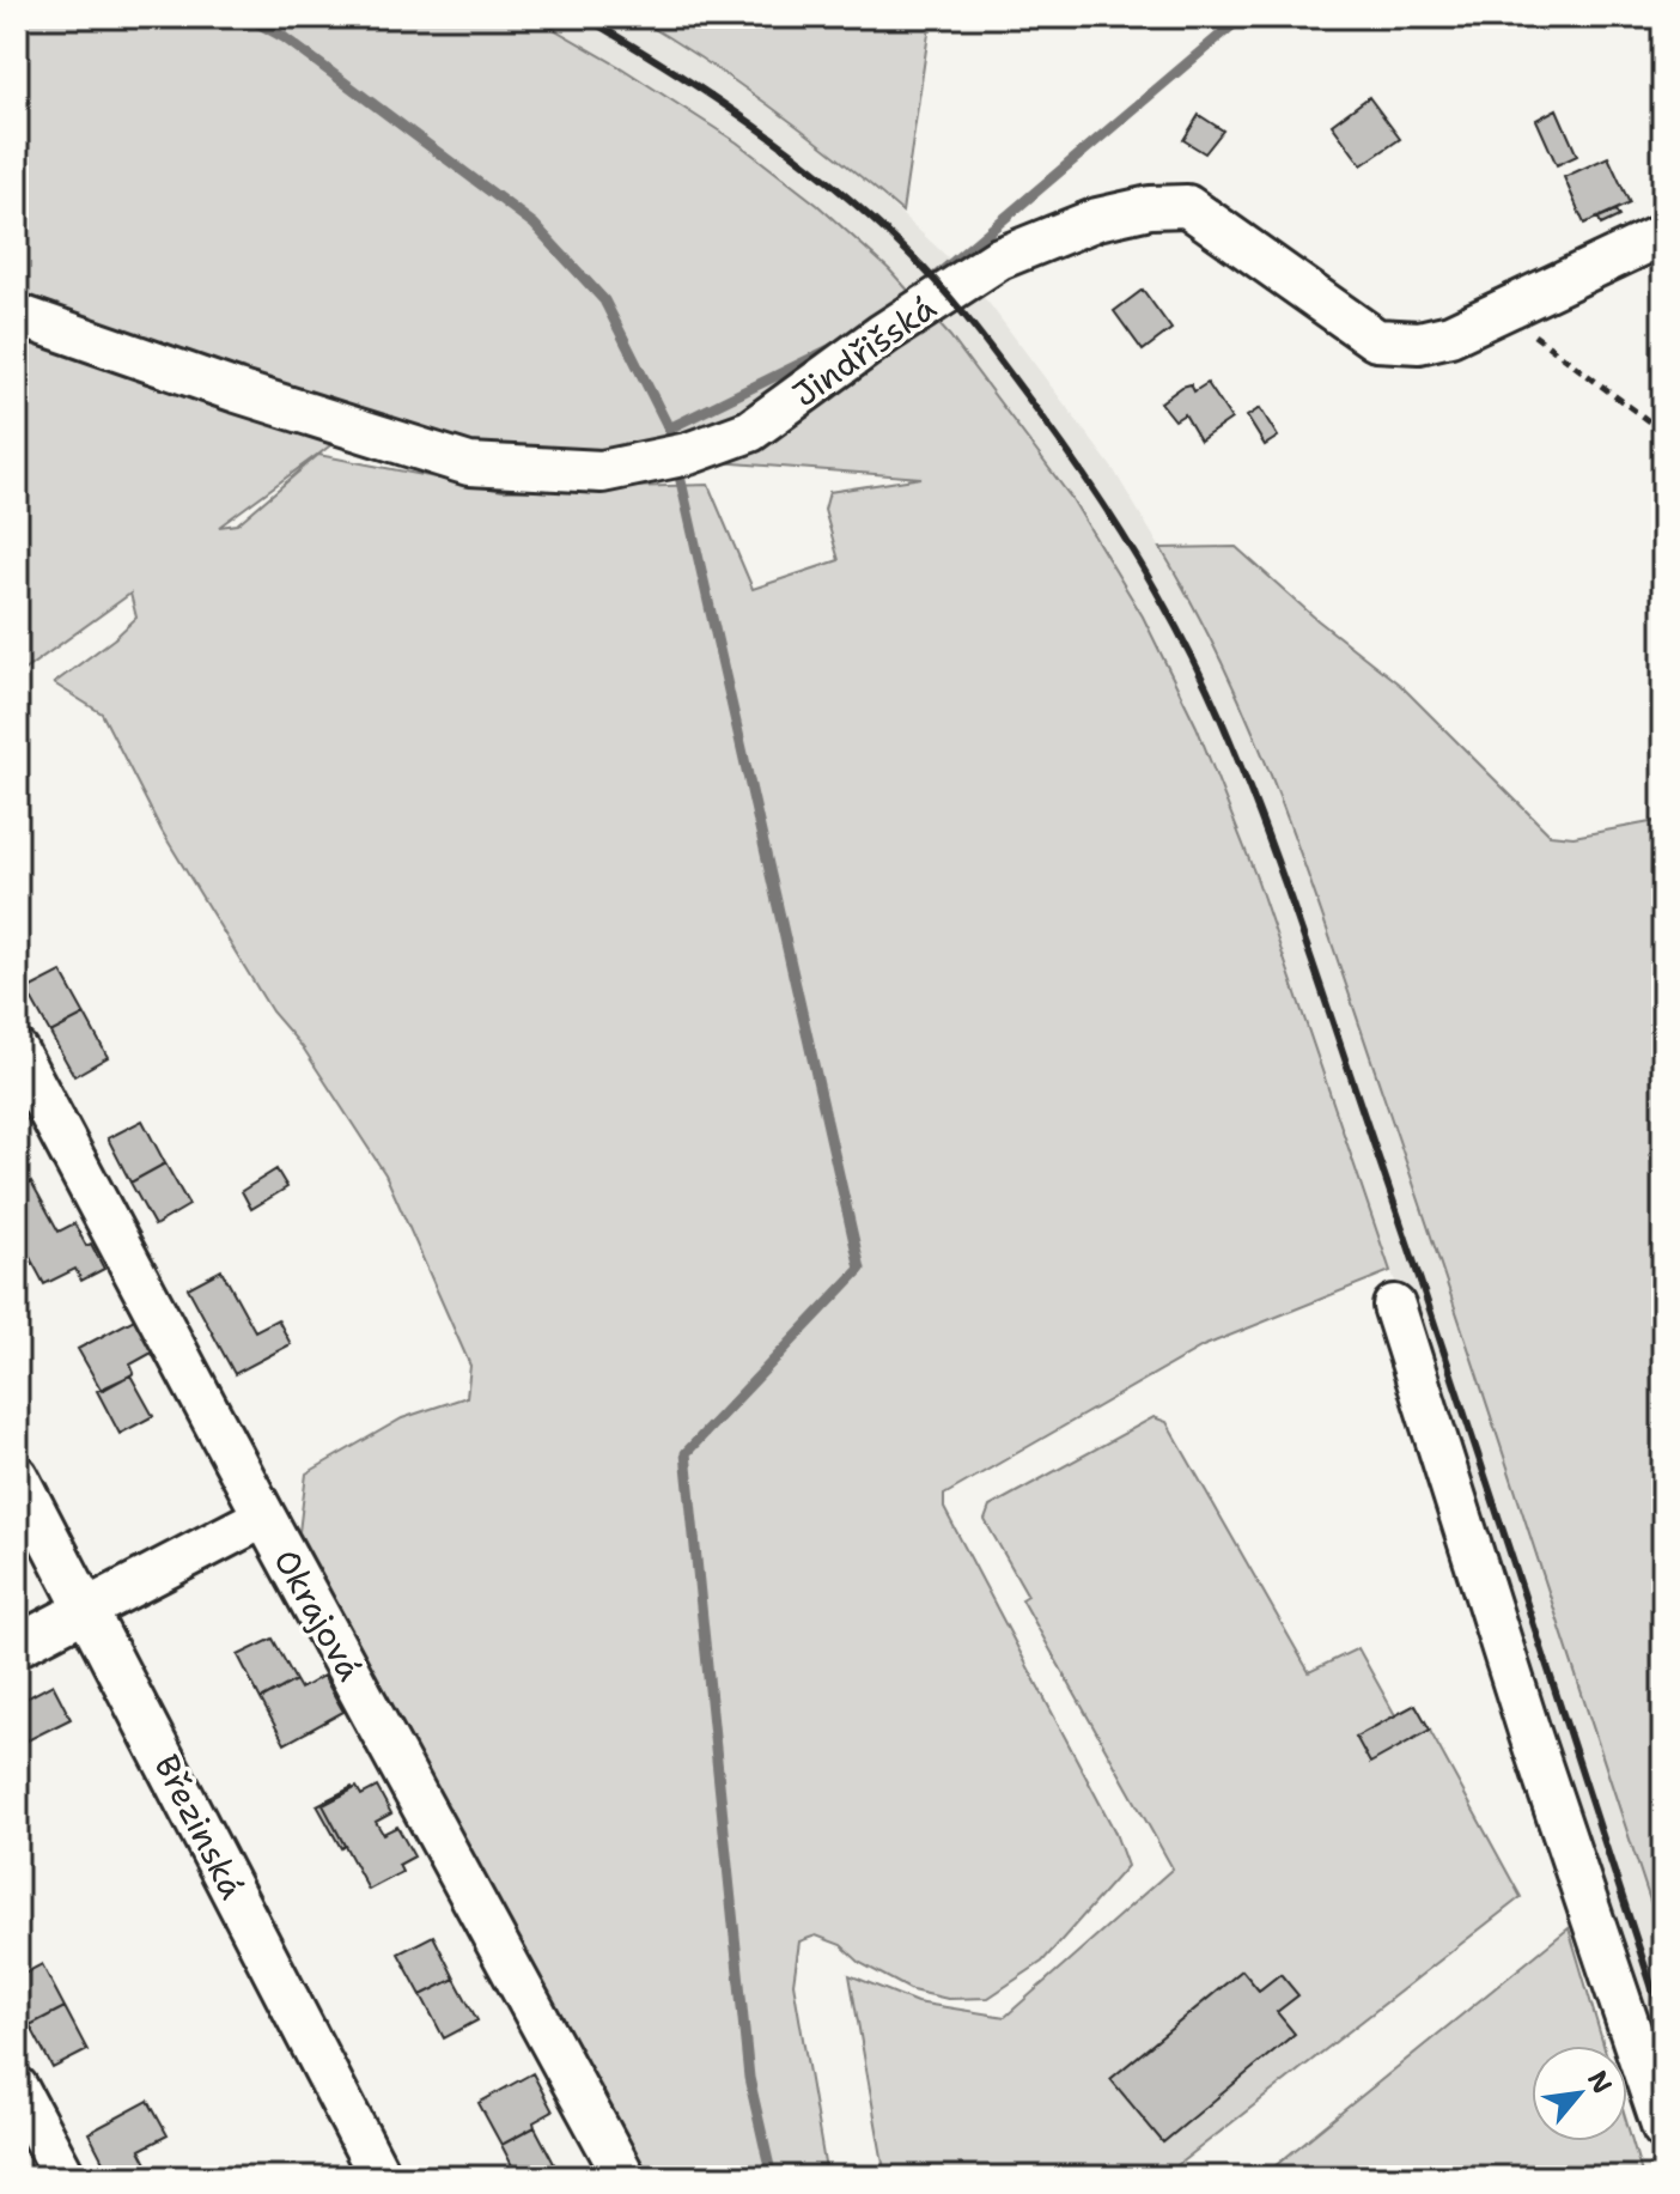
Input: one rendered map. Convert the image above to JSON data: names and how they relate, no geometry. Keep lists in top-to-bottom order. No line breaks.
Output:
{"streets":{"street":["Jindřišská","Okrajová","Březinská"]},"north":"top right"}
